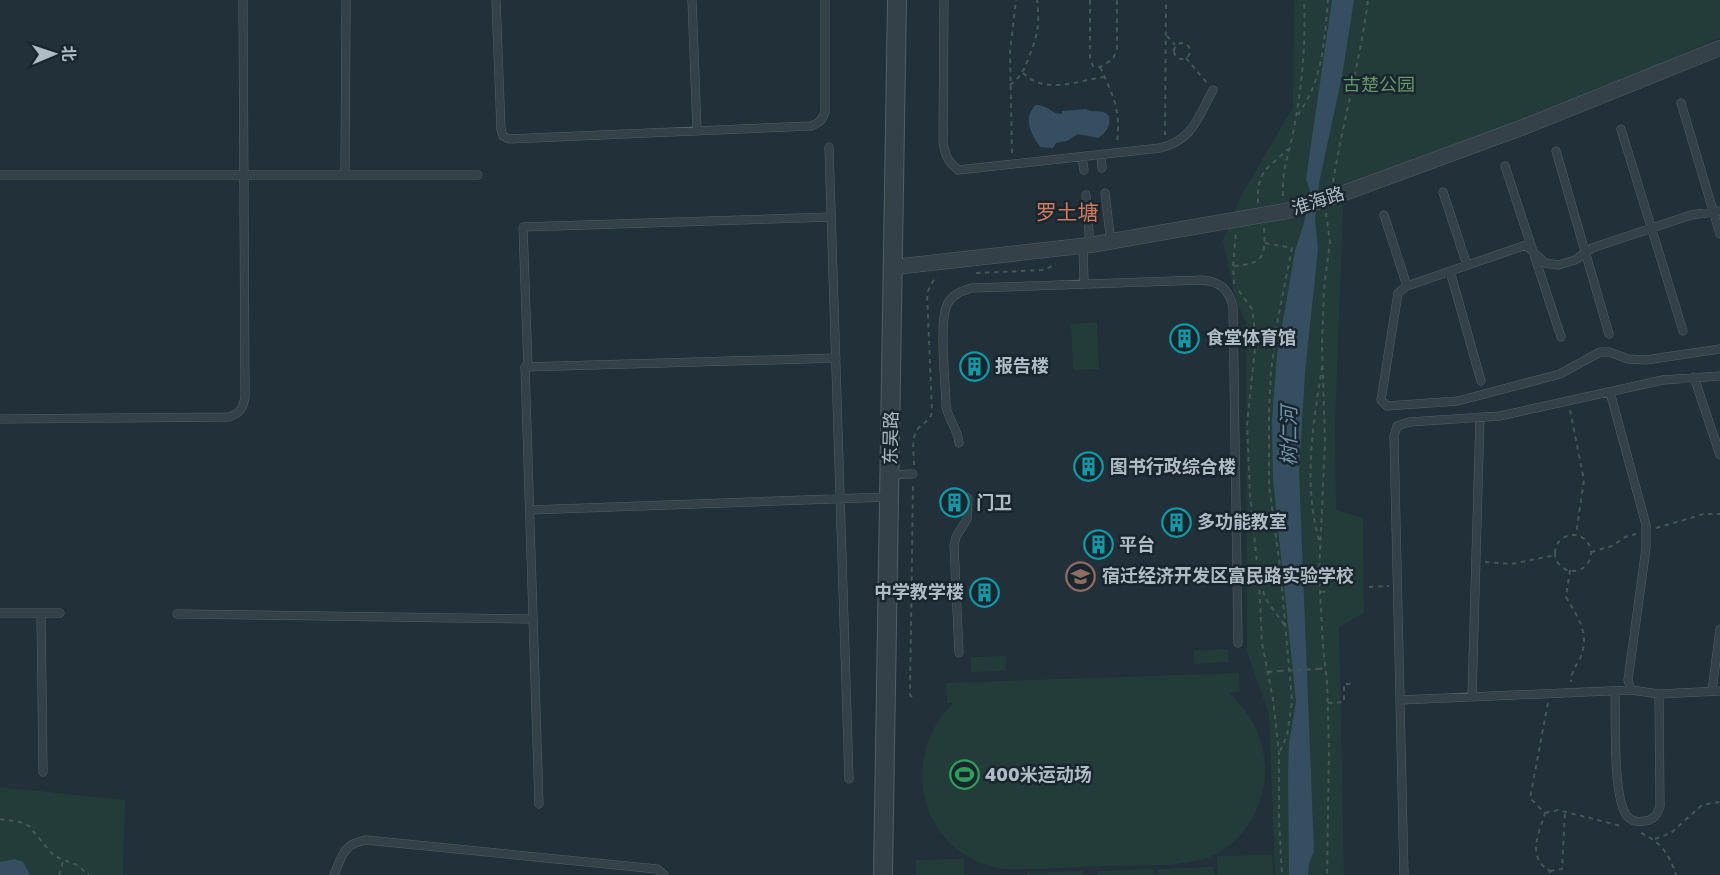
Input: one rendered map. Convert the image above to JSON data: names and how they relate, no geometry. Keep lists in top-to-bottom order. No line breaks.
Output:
{"streets":{"street":["淮海路","东吴路"]},"crossings":[["淮海路","东吴路"]],"districts":["罗土塘"],"water":["树仁河"],"parks":["古楚公园"],"places":{"building":["食堂体育馆","报告楼","图书行政综合楼","门卫","多功能教室","平台","中学教学楼"],"school or university":["宿迁经济开发区富民路实验学校"],"sports":["400米运动场"]},"north":"right"}
